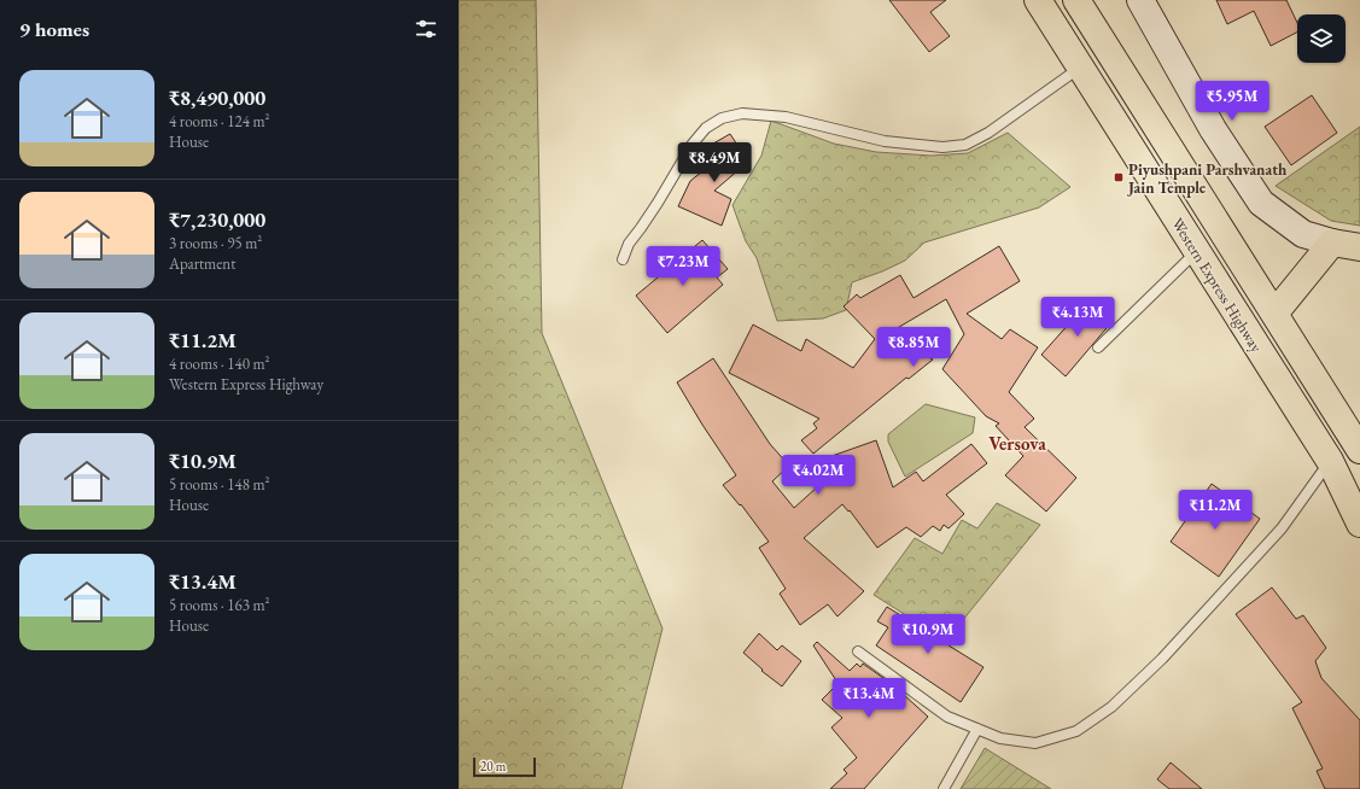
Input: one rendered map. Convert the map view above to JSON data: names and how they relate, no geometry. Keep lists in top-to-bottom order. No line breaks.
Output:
{"streets":{"highway":["Western Express Highway"]},"districts":["Versova"],"places":{"transit":["Piyushpani Parshvanath Jain Temple"]},"scale_bar":"20 m","page":{"heading":"9 homes","list":[{"name":"₹8,490,000","note":"4 rooms · 124 m² · House"},{"name":"₹7,230,000","note":"3 rooms · 95 m² · Apartment"},{"name":"₹11.2M","note":"4 rooms · 140 m² · Western Express Highway"},{"name":"₹10.9M","note":"5 rooms · 148 m² · House"},{"name":"₹13.4M","note":"5 rooms · 163 m² · House"}],"price":["₹5.95M","₹8.49M","₹7.23M","₹4.13M","₹8.85M","₹4.02M","₹11.2M","₹10.9M","₹13.4M"],"scale":"20 m"}}
